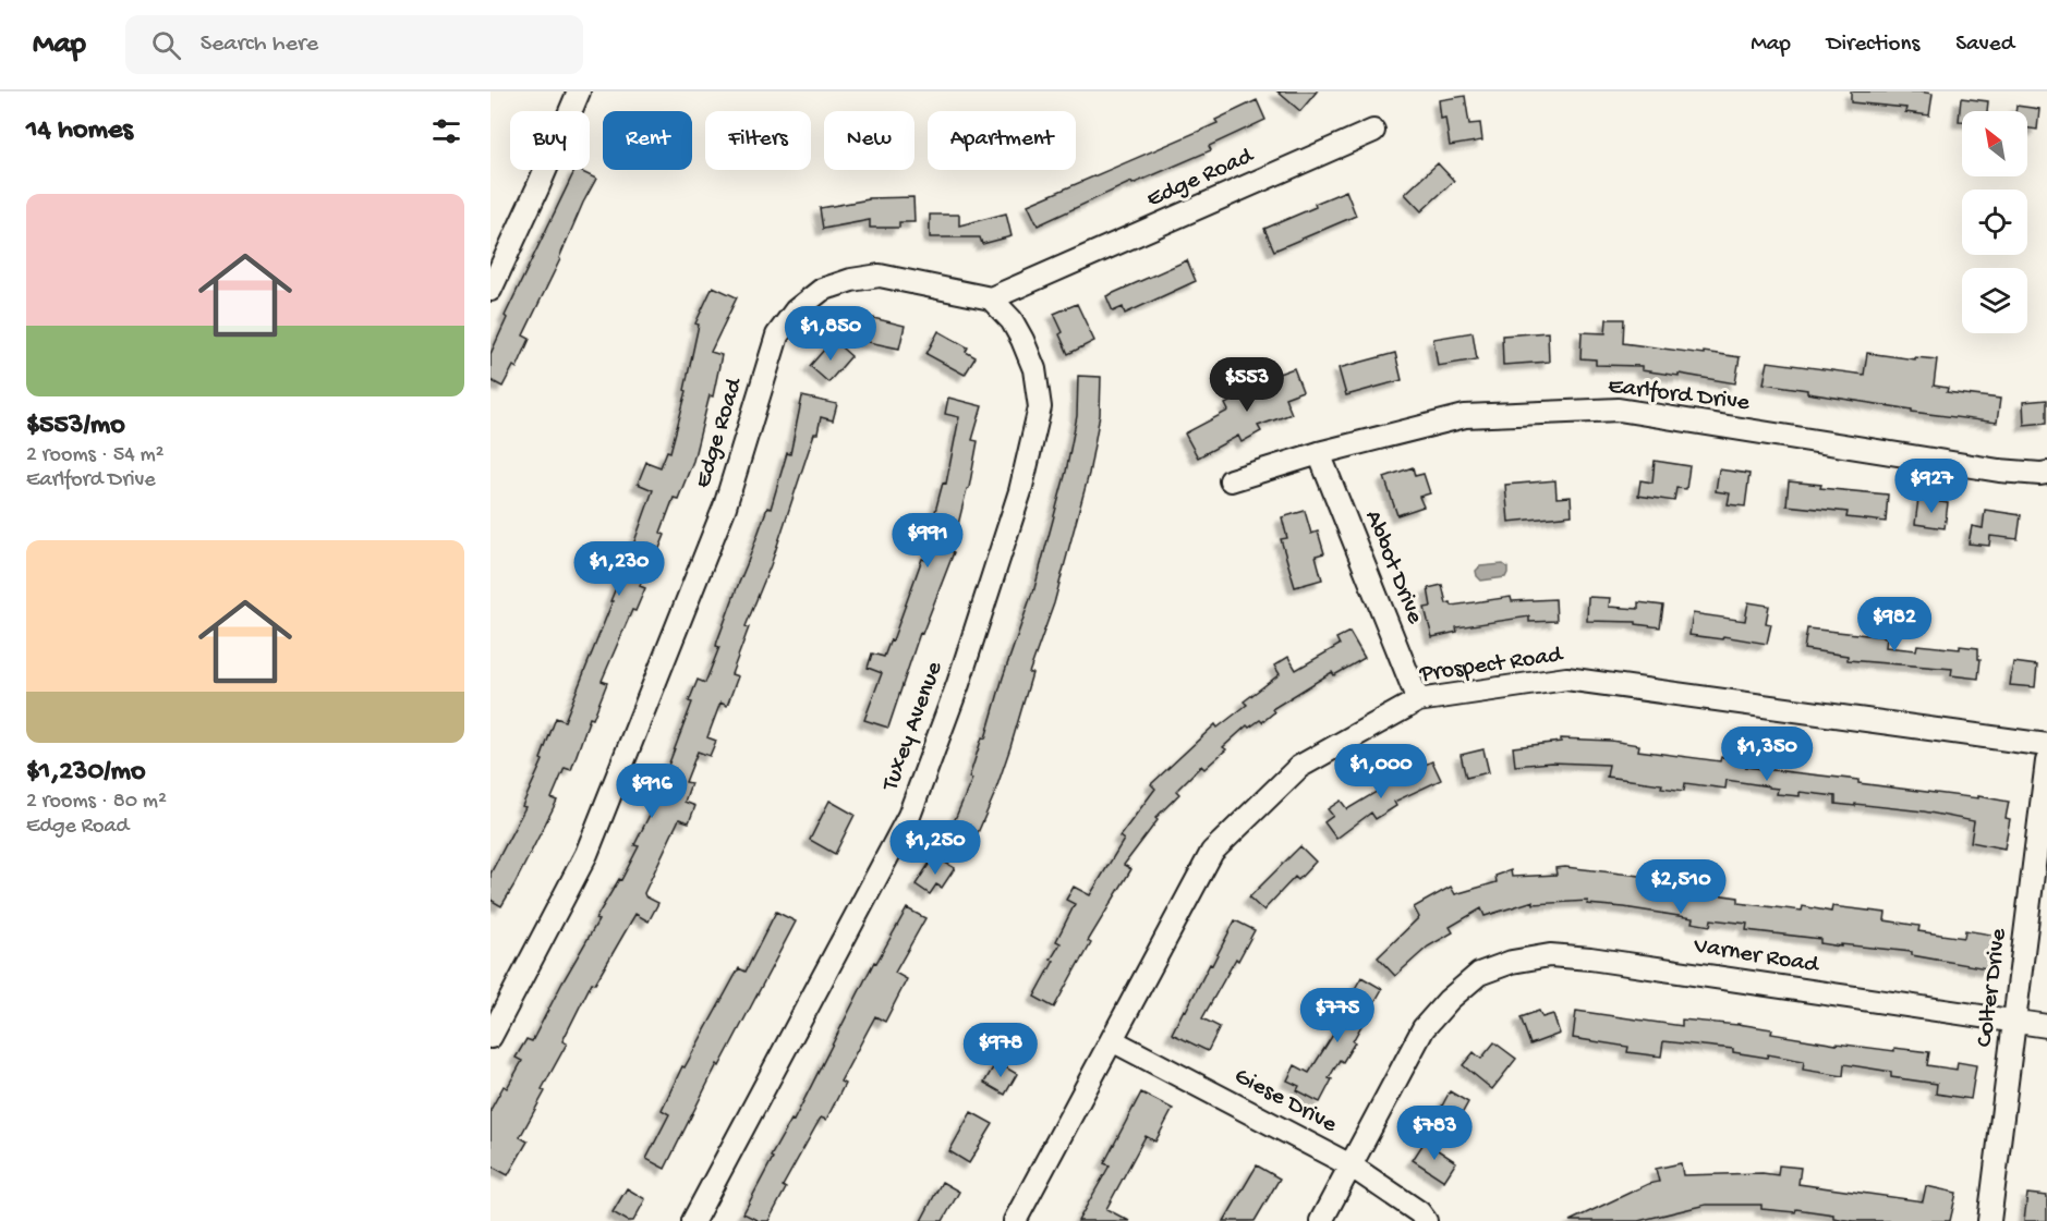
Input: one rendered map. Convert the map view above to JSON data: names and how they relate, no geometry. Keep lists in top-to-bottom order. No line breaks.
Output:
{"streets":{"street":["Edge Road","Earlford Drive","Abbot Drive","Prospect Road","Tuxey Avenue","Varner Road","Colter Drive","Giese Drive"]},"crossings":[["Edge Road","Tuxey Avenue"],["Earlford Drive","Abbot Drive"],["Abbot Drive","Prospect Road"],["Prospect Road","Giese Drive"],["Varner Road","Colter Drive"],["Varner Road","Giese Drive"]],"north":"top left","page":{"header":"Map","search":"Search here","nav":["Map","Directions","Saved"],"heading":"14 homes","chip":["Buy","Rent","Filters","New","Apartment"],"list":[{"name":"$553/mo","note":"2 rooms · 54 m² · Earlford Drive"},{"name":"$1,230/mo","note":"2 rooms · 80 m² · Edge Road"}],"price":["$1,850","$553","$927","$991","$1,230","$982","$1,350","$1,000","$916","$1,250","$2,510","$775","$978","$783"]}}
